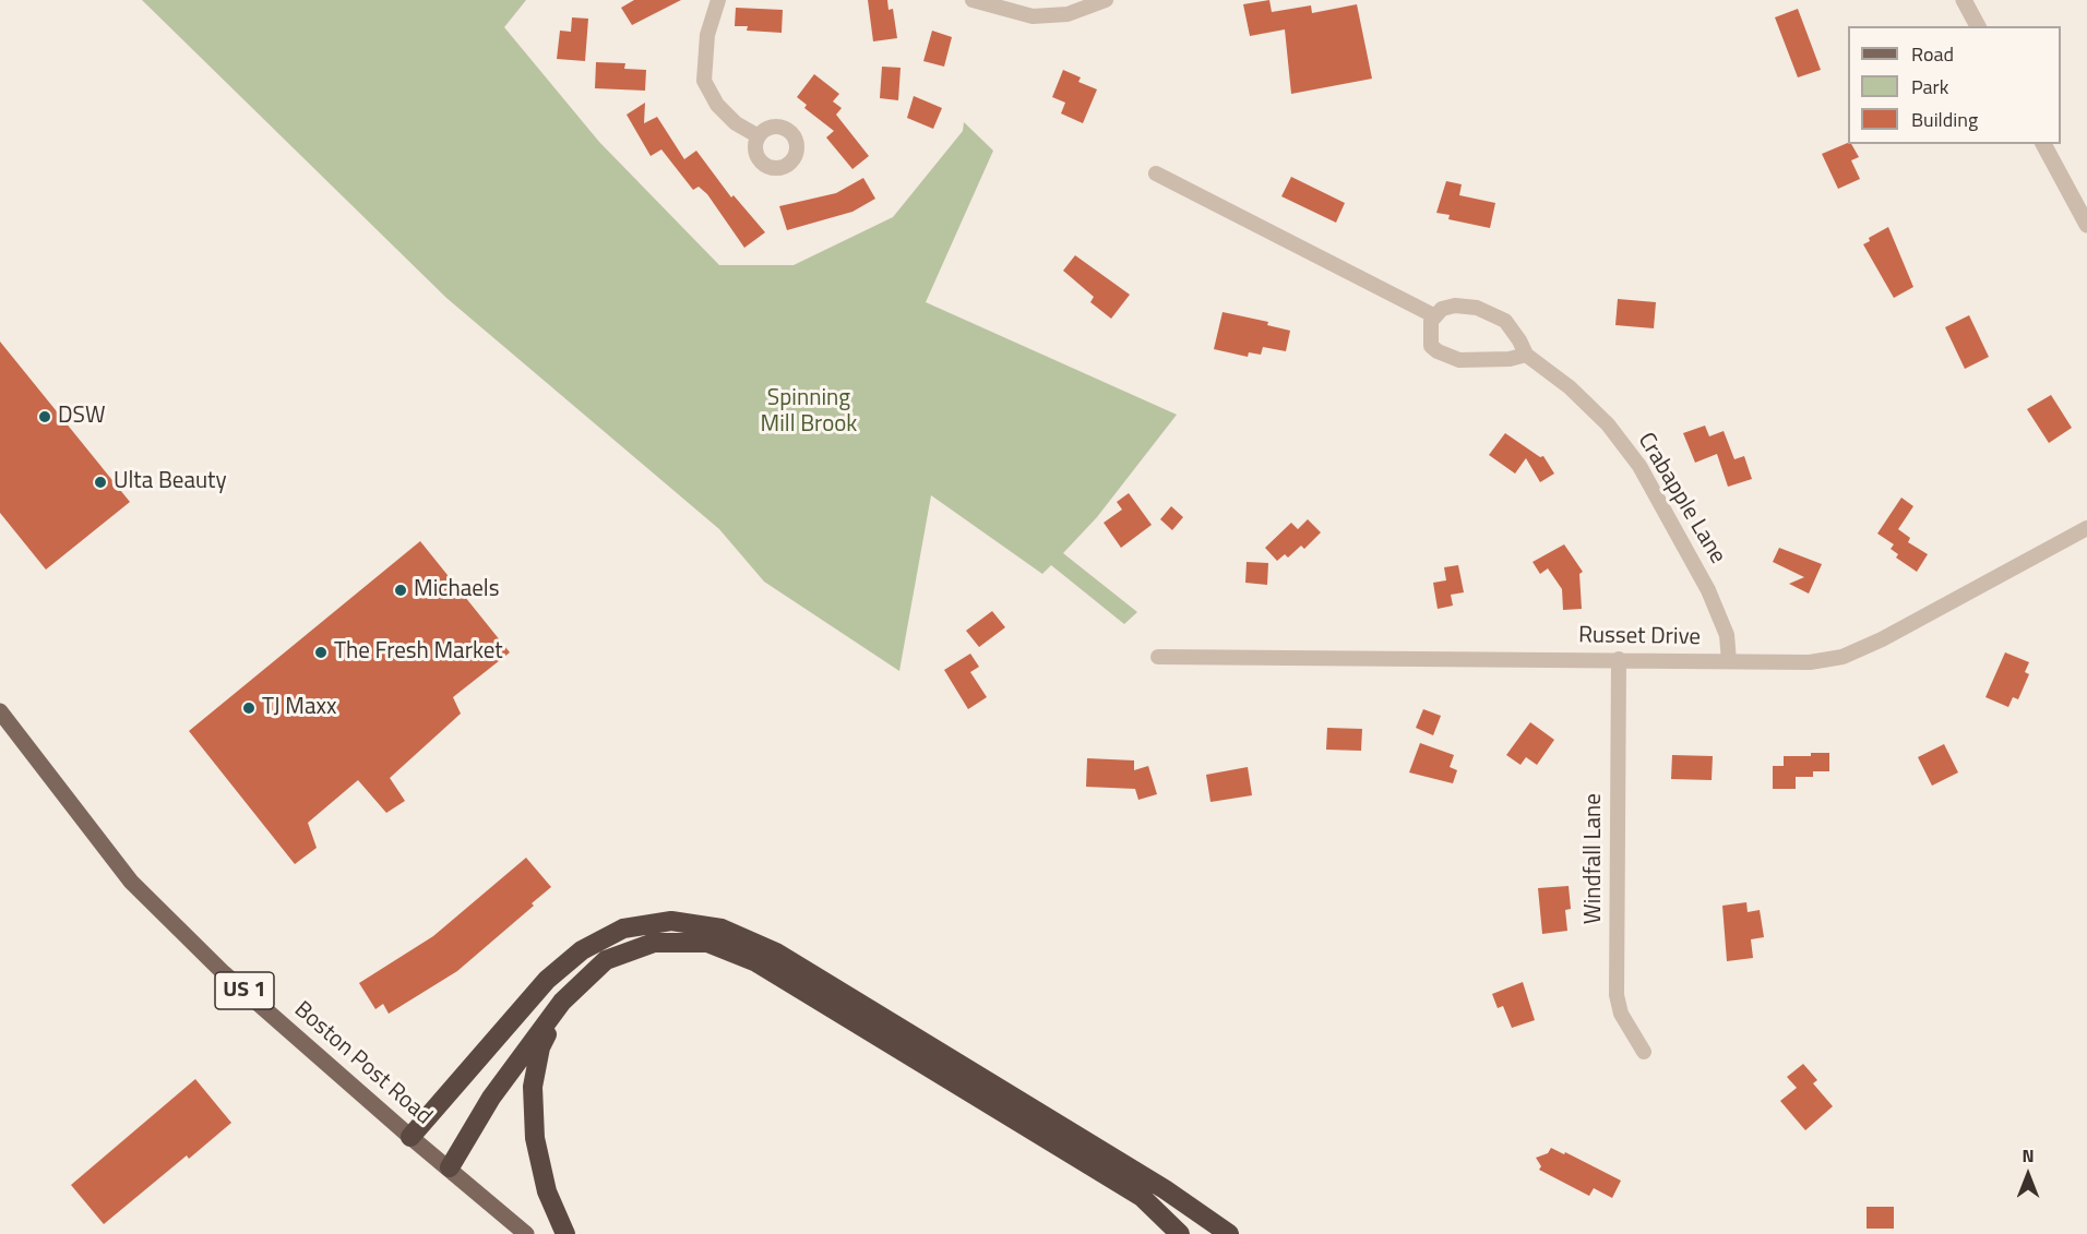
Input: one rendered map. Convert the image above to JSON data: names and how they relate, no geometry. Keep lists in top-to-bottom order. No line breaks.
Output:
{"streets":{"main road":["US 1","Boston Post Road"],"street":["Crabapple Lane","Russet Drive","Windfall Lane"]},"crossings":[["Crabapple Lane","Russet Drive"],["Russet Drive","Windfall Lane"]],"parks":["Spinning Mill Brook"],"places":["DSW","Ulta Beauty","Michaels","The Fresh Market","TJ Maxx"],"legend":["Road","Park","Building"],"north":"top"}
